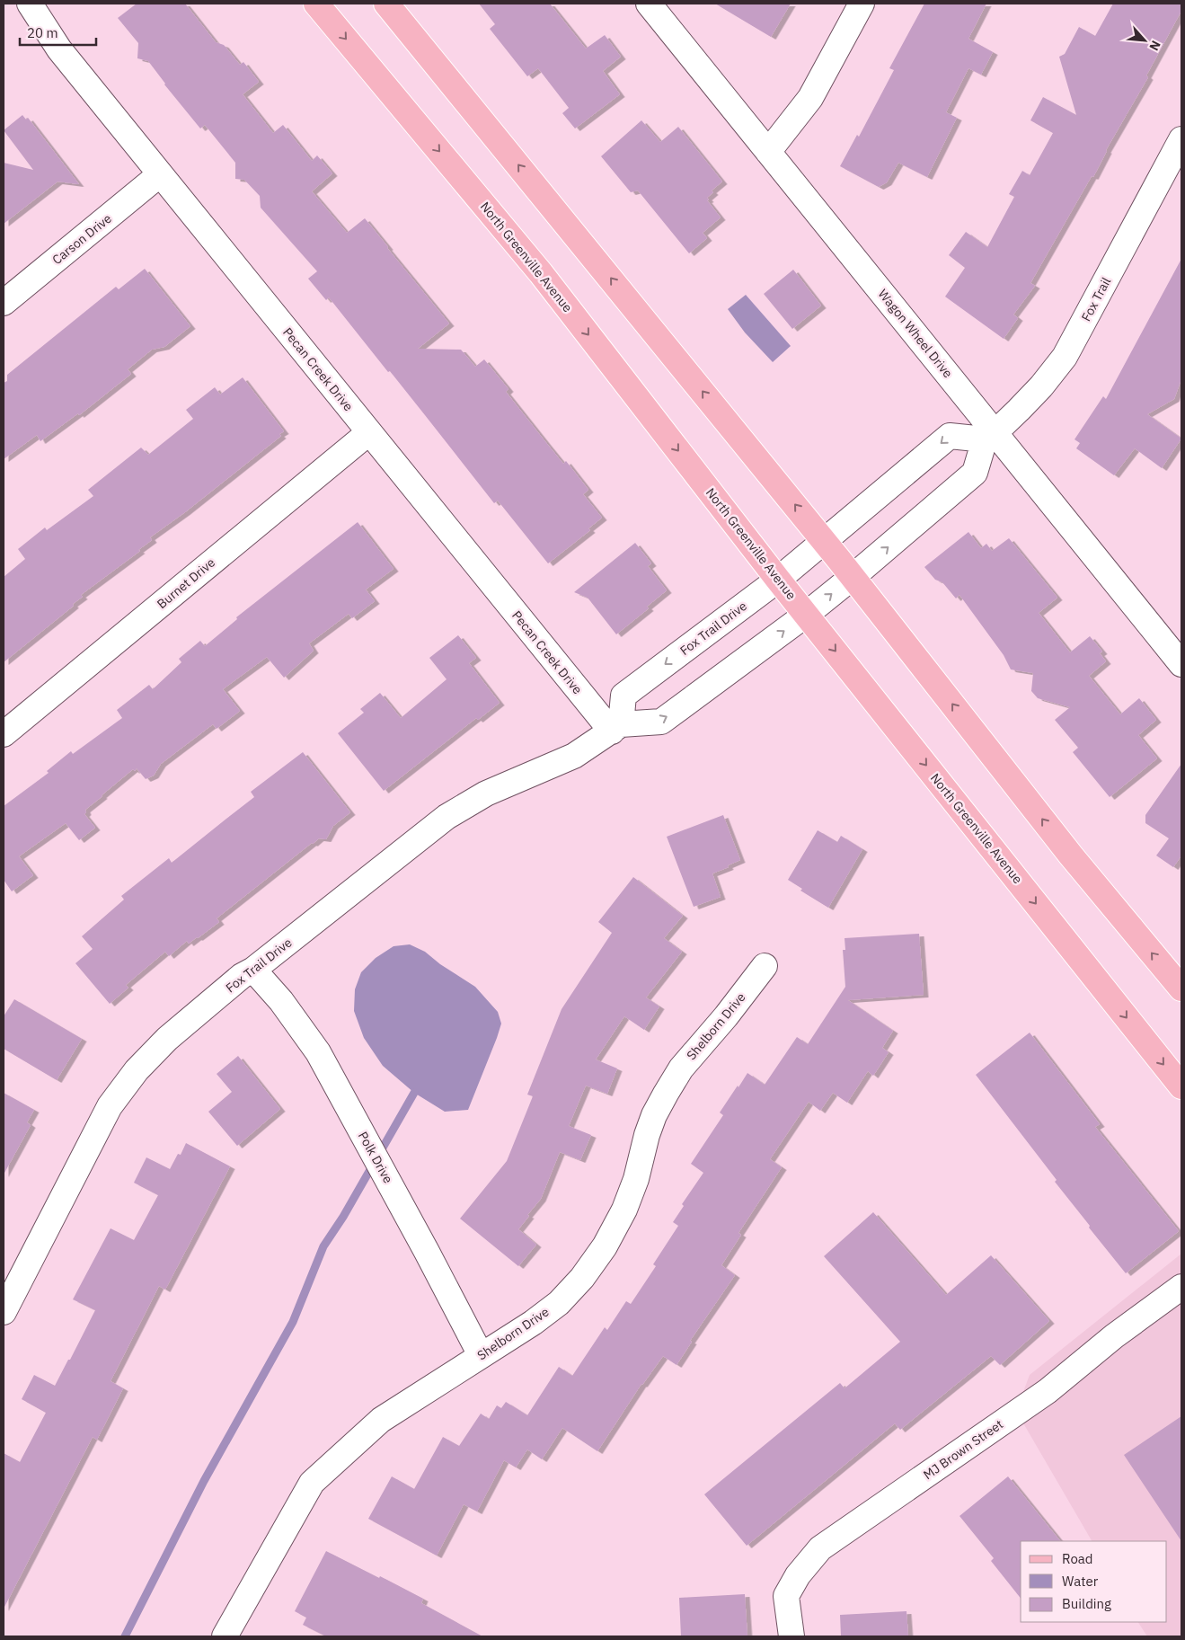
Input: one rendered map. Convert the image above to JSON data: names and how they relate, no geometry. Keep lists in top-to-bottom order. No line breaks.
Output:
{"streets":{"main road":["North Greenville Avenue"],"street":["Carson Drive","Fox Trail","Wagon Wheel Drive","Pecan Creek Drive","Burnet Drive","Fox Trail Drive","Shelborn Drive","Polk Drive","MJ Brown Street"]},"crossings":[["Carson Drive","Pecan Creek Drive"],["North Greenville Avenue","Fox Trail Drive"],["Fox Trail","Wagon Wheel Drive"],["Fox Trail","Fox Trail Drive"],["Pecan Creek Drive","Burnet Drive"],["Pecan Creek Drive","Fox Trail Drive"],["Fox Trail Drive","Polk Drive"],["Shelborn Drive","Polk Drive"]],"legend":["Road","Water","Building"],"scale_bar":"20 m","north":"bottom right"}
